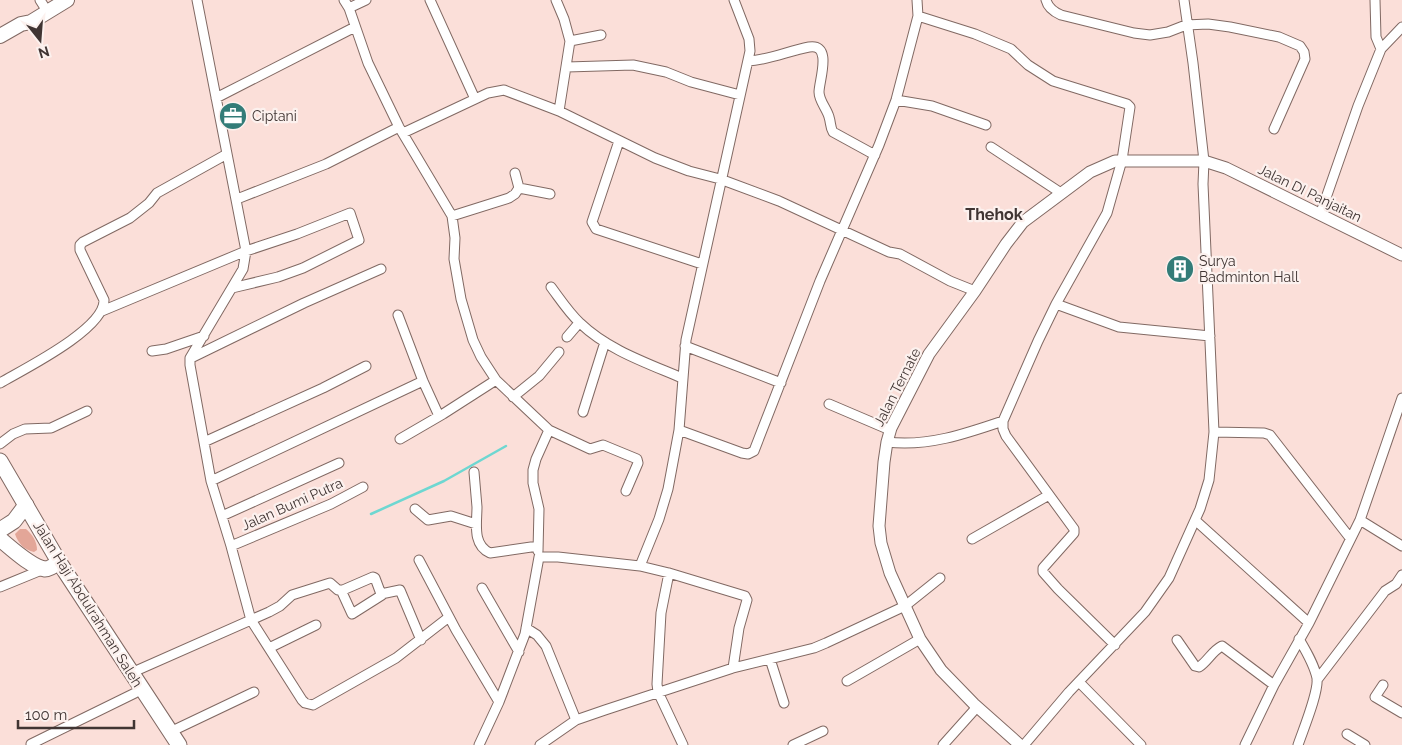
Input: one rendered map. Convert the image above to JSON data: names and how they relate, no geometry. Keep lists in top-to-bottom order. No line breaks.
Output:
{"streets":{"main road":["Jalan Haji Abdulrahman Saleh"],"street":["Jalan DI Panjaitan","Jalan Ternate","Jalan Bumi Putra"]},"crossings":[["Jalan DI Panjaitan","Jalan Ternate"]],"districts":["Thehok"],"places":{"office":["Ciptani"],"building":["Surya Badminton Hall"]},"scale_bar":"100 m","north":"bottom"}
